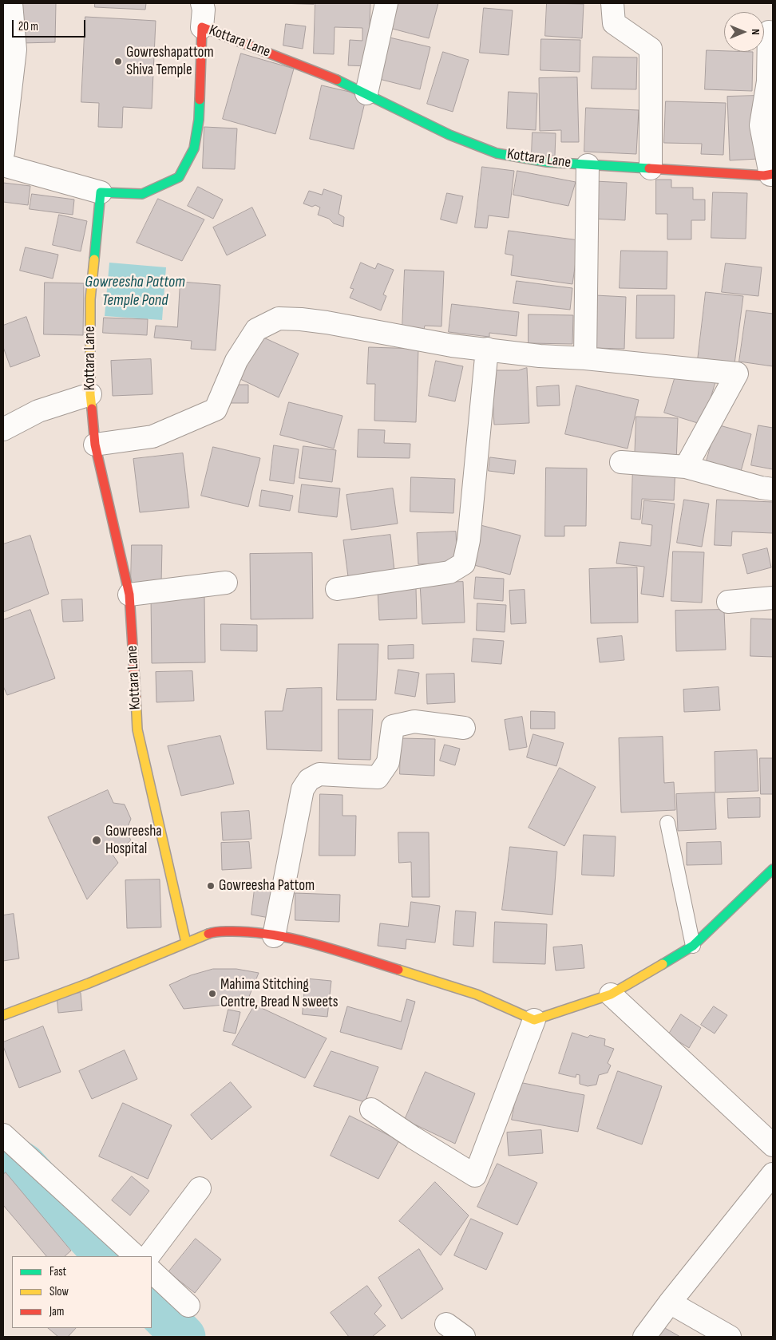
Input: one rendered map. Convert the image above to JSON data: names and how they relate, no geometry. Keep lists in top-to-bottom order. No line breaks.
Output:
{"streets":{"street":["Kottara Lane"]},"water":["Gowreesha Pattom Temple Pond"],"places":["Gowreshapattom Shiva Temple","Gowreesha Hospital","Gowreesha Pattom","Mahima Stitching Centre, Bread N sweets"],"legend":["Fast","Slow","Jam"],"scale_bar":"20 m","north":"right"}
